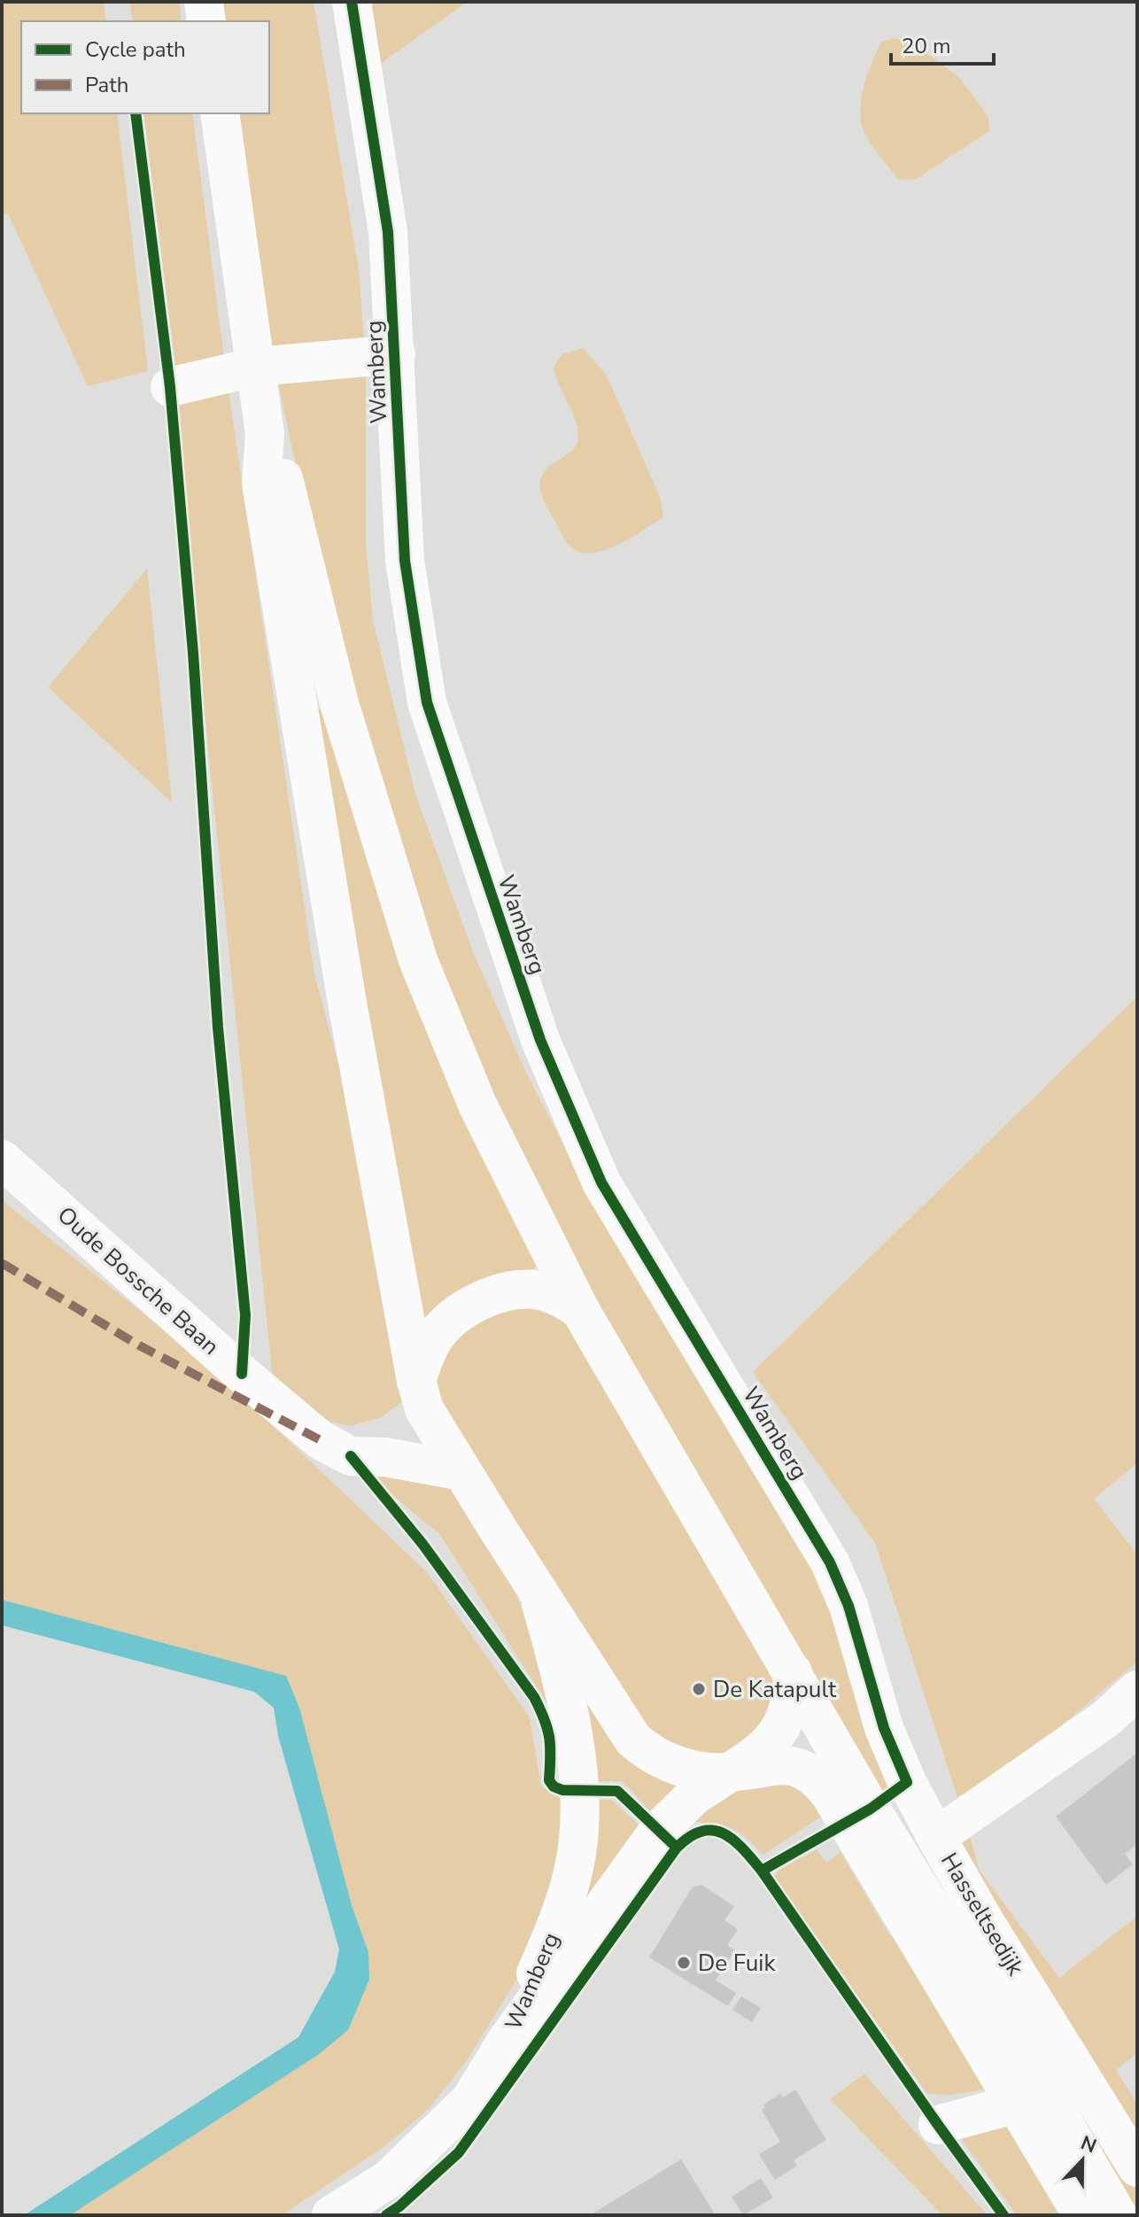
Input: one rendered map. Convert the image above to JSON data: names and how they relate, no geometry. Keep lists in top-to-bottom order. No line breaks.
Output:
{"streets":{"main road":["Wamberg","Oude Bossche Baan","Hasseltsedijk"]},"crossings":[["Wamberg","Oude Bossche Baan"],["Wamberg","Hasseltsedijk"]],"places":["De Katapult","De Fuik"],"legend":["Cycle path","Path"],"scale_bar":"20 m","north":"top"}
